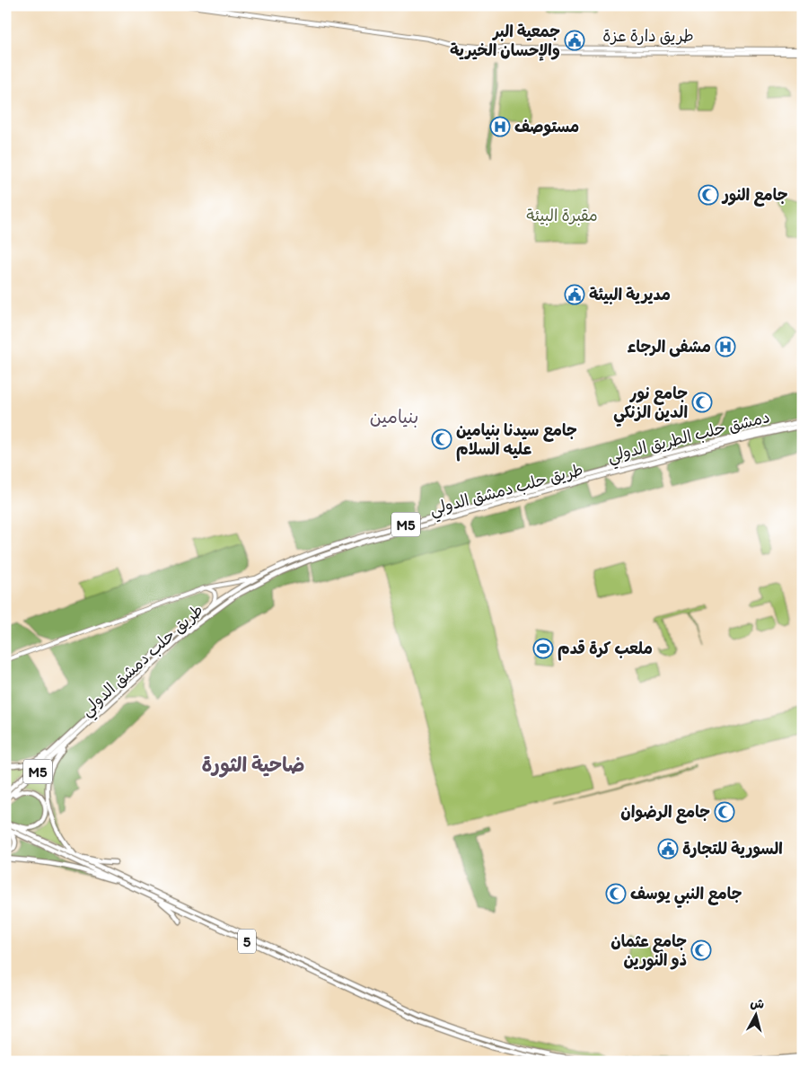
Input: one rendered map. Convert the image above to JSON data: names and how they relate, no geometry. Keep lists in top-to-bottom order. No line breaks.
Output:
{"streets":{"highway":["دمشق حلب الطريق الدولي","طريق حلب دمشق الدولي","M5","5"],"main road":["طريق دارة عزة"]},"crossings":[["دمشق حلب الطريق الدولي","M5"]],"districts":["بنيامين","ضاحية الثورة"],"parks":["مقبرة البيئة"],"places":{"public building":["جمعية البر والإحسان الخيرية","مديرية البيئة","السورية للتجارة"],"hospital":["مستوصف","مشفى الرجاء"],"mosque":["جامع النور","جامع نور الدين الزنكي","جامع سيدنا بنيامين عليه السلام","جامع الرضوان","جامع النبي يوسف","جامع عثمان ذو النورين"],"sports":["ملعب كرة قدم"]},"north":"top"}
